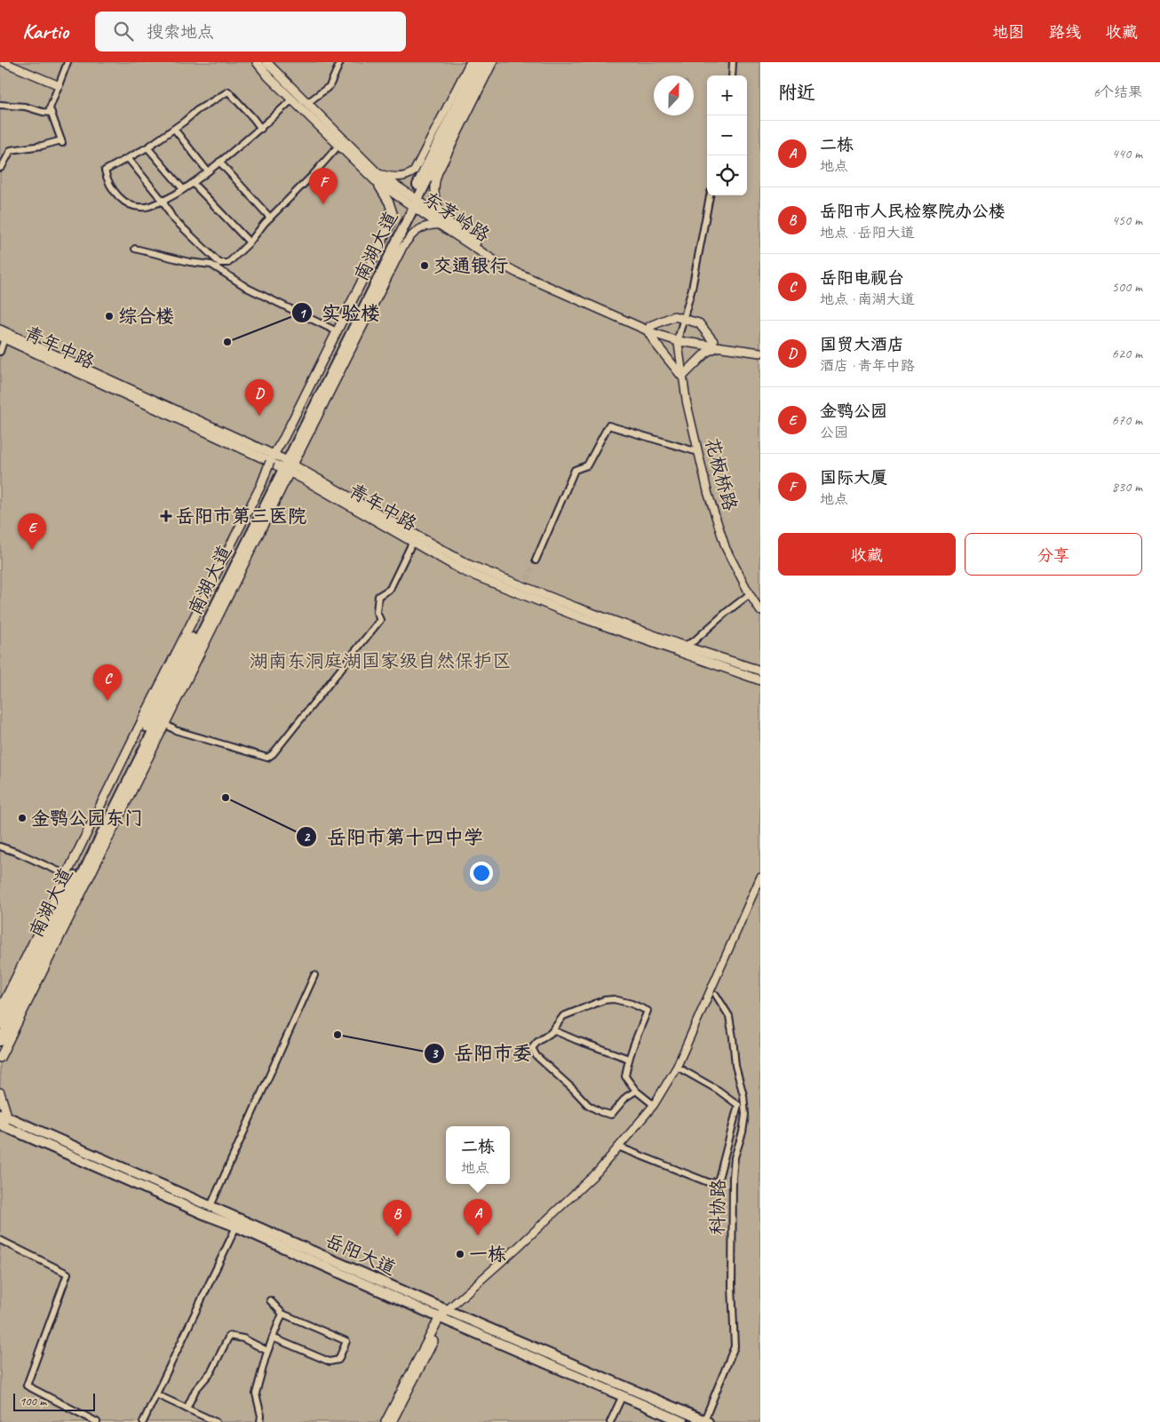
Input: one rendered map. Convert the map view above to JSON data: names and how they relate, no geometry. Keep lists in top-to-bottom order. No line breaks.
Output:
{"streets":{"main road":["东茅岭路","南湖大道","青年中路","岳阳大道"],"street":["花板桥路","科协路"]},"crossings":[["东茅岭路","南湖大道"],["东茅岭路","花板桥路"],["南湖大道","青年中路"],["科协路","岳阳大道"]],"parks":["湖南东洞庭湖国家级自然保护区"],"places":{"other":["交通银行","综合楼","实验楼","岳阳市第十四中学","金鹗公园东门","岳阳市委","一栋"],"health":["岳阳市第三医院"]},"scale_bar":"100 m","north":"top","page":{"header":"Kartio","search":"搜索地点","nav":["地图","路线","收藏"],"heading":["附近","6个结果"],"map_buttons":["+","−"],"list":[{"mark":"A","name":"二栋","note":"地点","value":"440 m"},{"mark":"B","name":"岳阳市人民检察院办公楼","note":"地点 · 岳阳大道","value":"450 m"},{"mark":"C","name":"岳阳电视台","note":"地点 · 南湖大道","value":"500 m"},{"mark":"D","name":"国贸大酒店","note":"酒店 · 青年中路","value":"620 m"},{"mark":"E","name":"金鹗公园","note":"公园","value":"670 m"},{"mark":"F","name":"国际大厦","note":"地点","value":"830 m"}],"pins":["F","D","E","C","A","B"],"buttons":["收藏","分享"],"popup":["二栋","地点"],"scale":"100 m"}}
